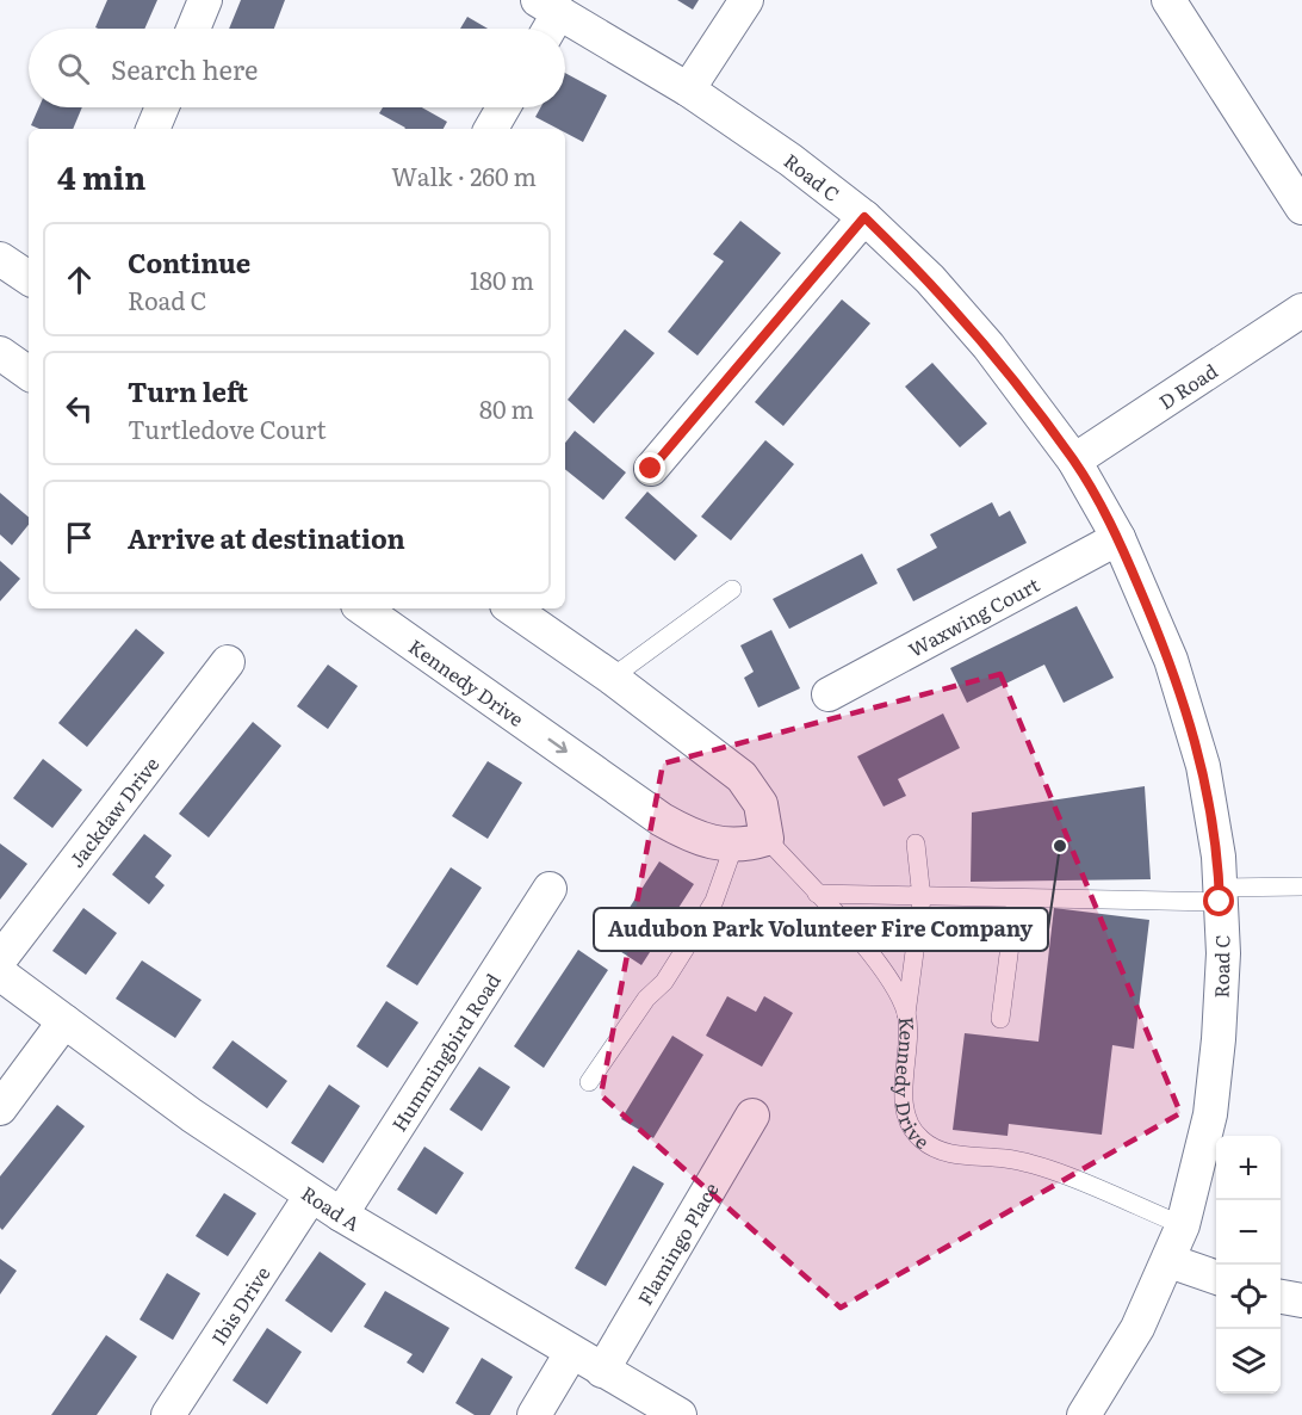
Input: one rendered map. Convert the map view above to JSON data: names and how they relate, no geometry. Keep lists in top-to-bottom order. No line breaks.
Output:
{"streets":{"street":["Road C","D Road","Waxwing Court","Kennedy Drive","Jackdaw Drive","Hummingbird Road","Road A","Flamingo Place","Ibis Drive"]},"crossings":[["Road C","D Road"],["Road C","Waxwing Court"],["Road C","Kennedy Drive"],["Hummingbird Road","Road A"],["Road A","Flamingo Place"],["Road A","Ibis Drive"]],"places":["Audubon Park Volunteer Fire Company"],"page":{"search":"Search here","heading":["4 min","Walk · 260 m"],"list":[["Continue","Road C","180 m"],["Turn left","Turtledove Court","80 m"],"Arrive at destination"],"map_buttons":["+","−"]}}
